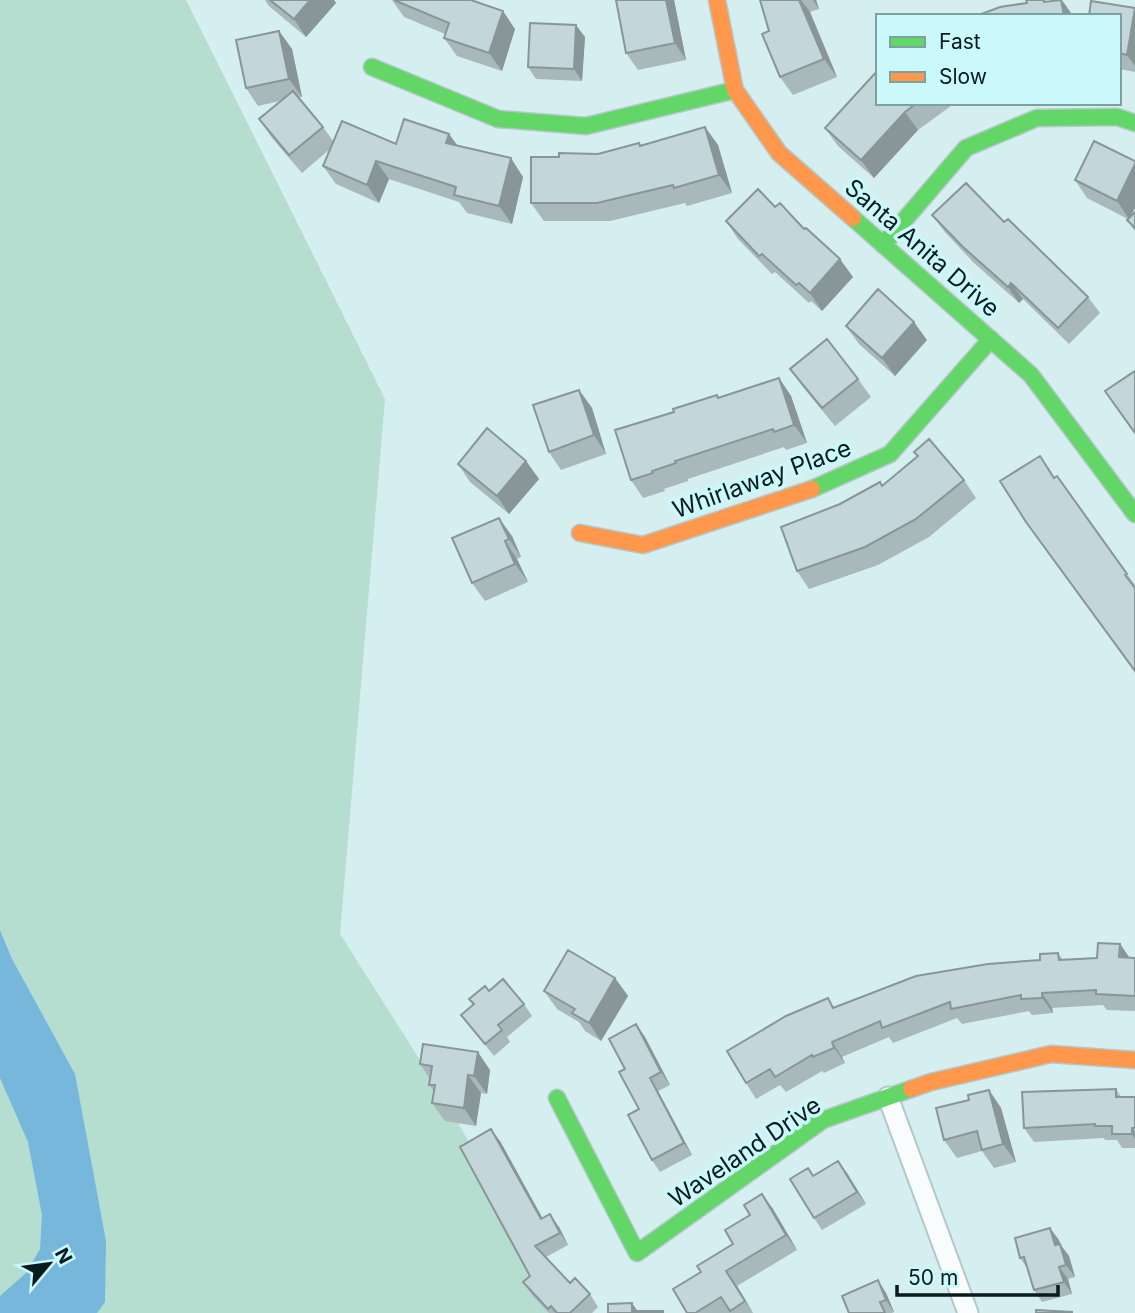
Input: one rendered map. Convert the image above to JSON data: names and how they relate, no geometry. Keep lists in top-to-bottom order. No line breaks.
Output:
{"streets":{"street":["Santa Anita Drive","Whirlaway Place","Waveland Drive"]},"crossings":[["Santa Anita Drive","Whirlaway Place"]],"legend":["Fast","Slow"],"scale_bar":"50 m","north":"top right"}
